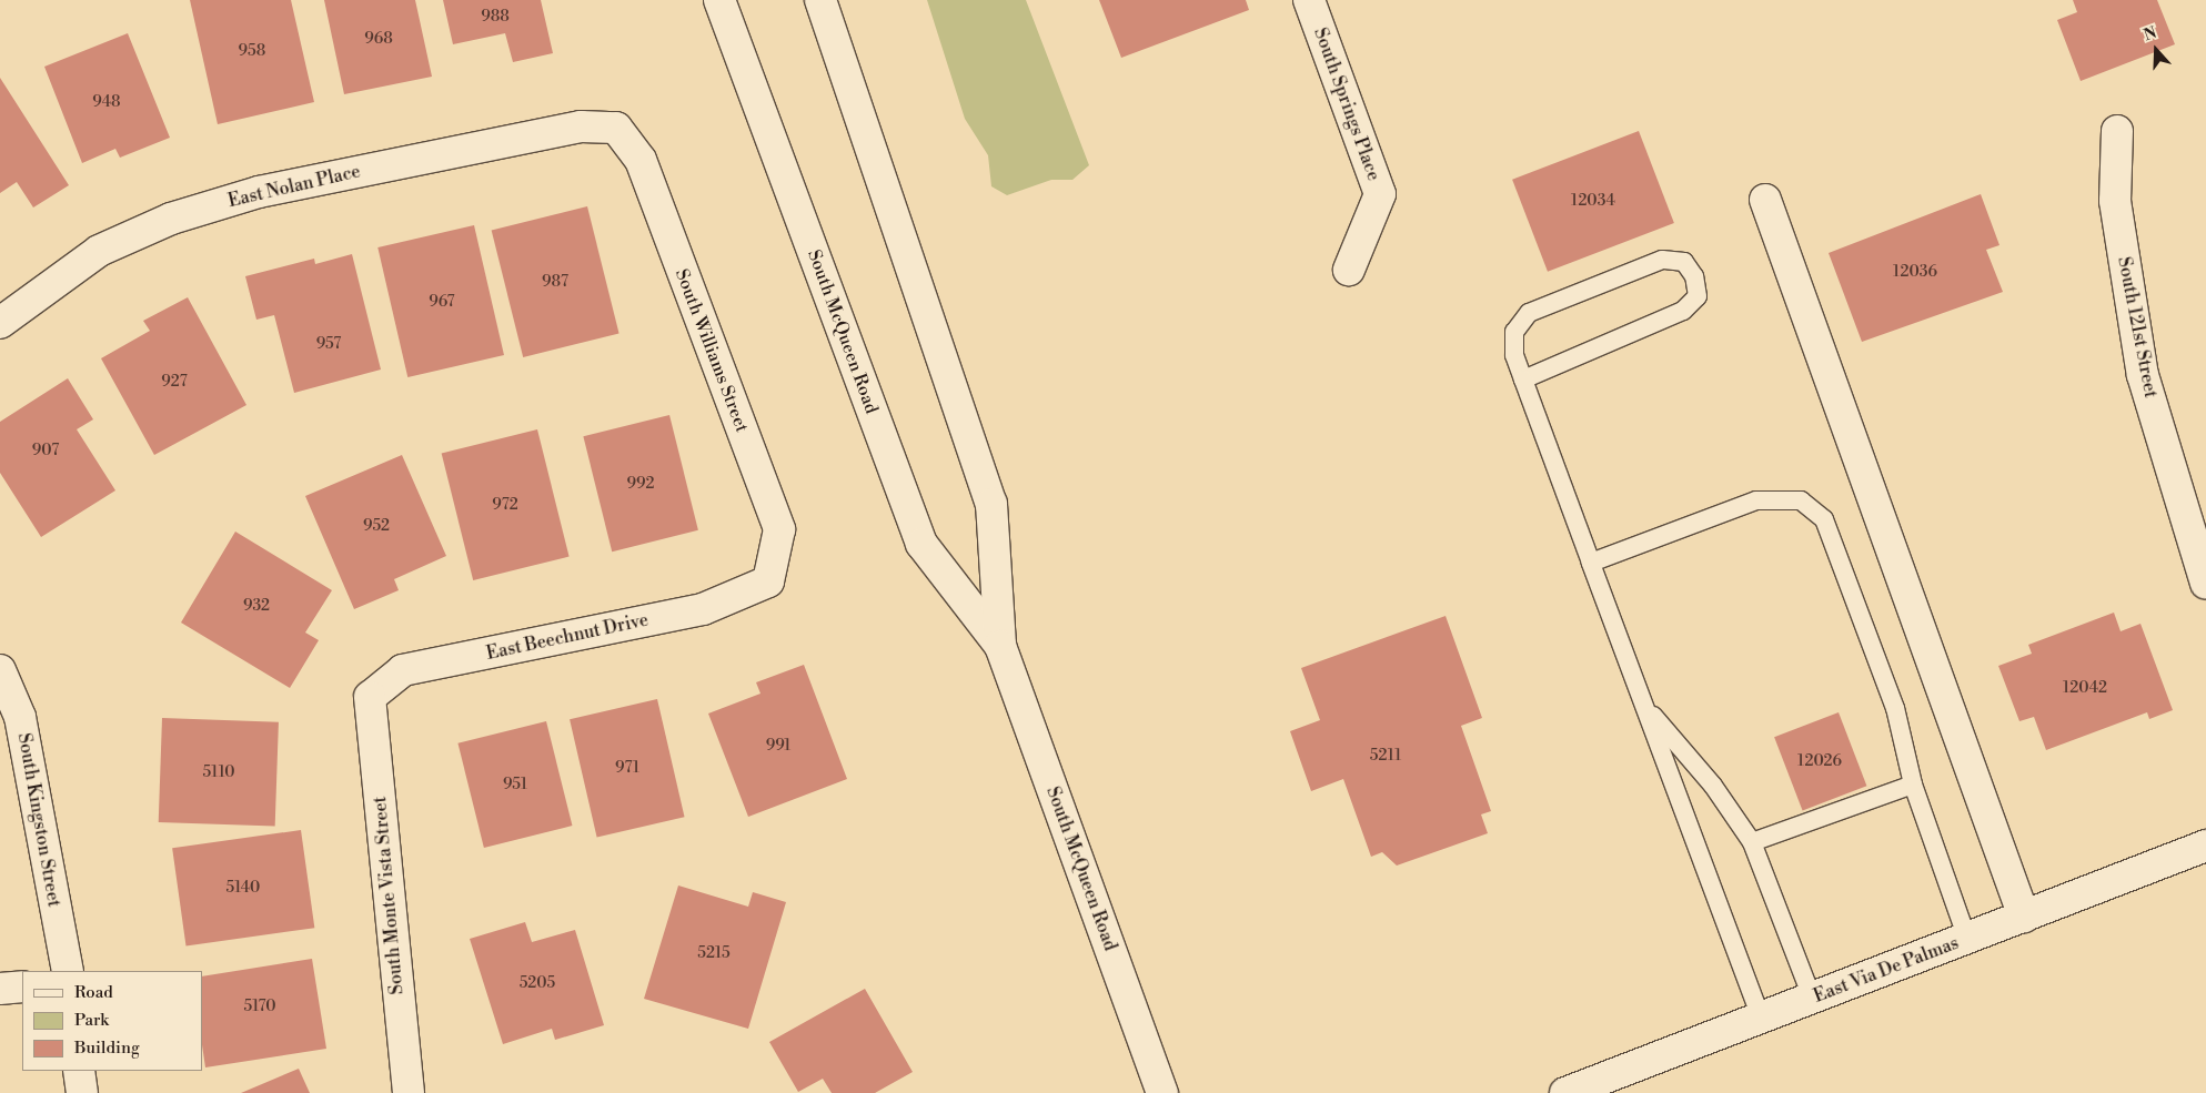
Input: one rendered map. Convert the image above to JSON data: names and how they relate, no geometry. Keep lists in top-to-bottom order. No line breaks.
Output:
{"streets":{"street":["South Springs Place","East Nolan Place","South 121st Street","South McQueen Road","South Williams Street","East Beechnut Drive","South Kingston Street","South Monte Vista Street","East Via De Palmas"]},"crossings":[["East Nolan Place","South Williams Street"],["South Williams Street","East Beechnut Drive"],["East Beechnut Drive","South Monte Vista Street"]],"house_numbers":["988","968","958","948","12034","12036","987","967","957","927","907","992","972","952","932","12042","991","5211","12026","971","5110","951","5140","5215","5205","5170"],"legend":["Road","Park","Building"],"north":"top"}
